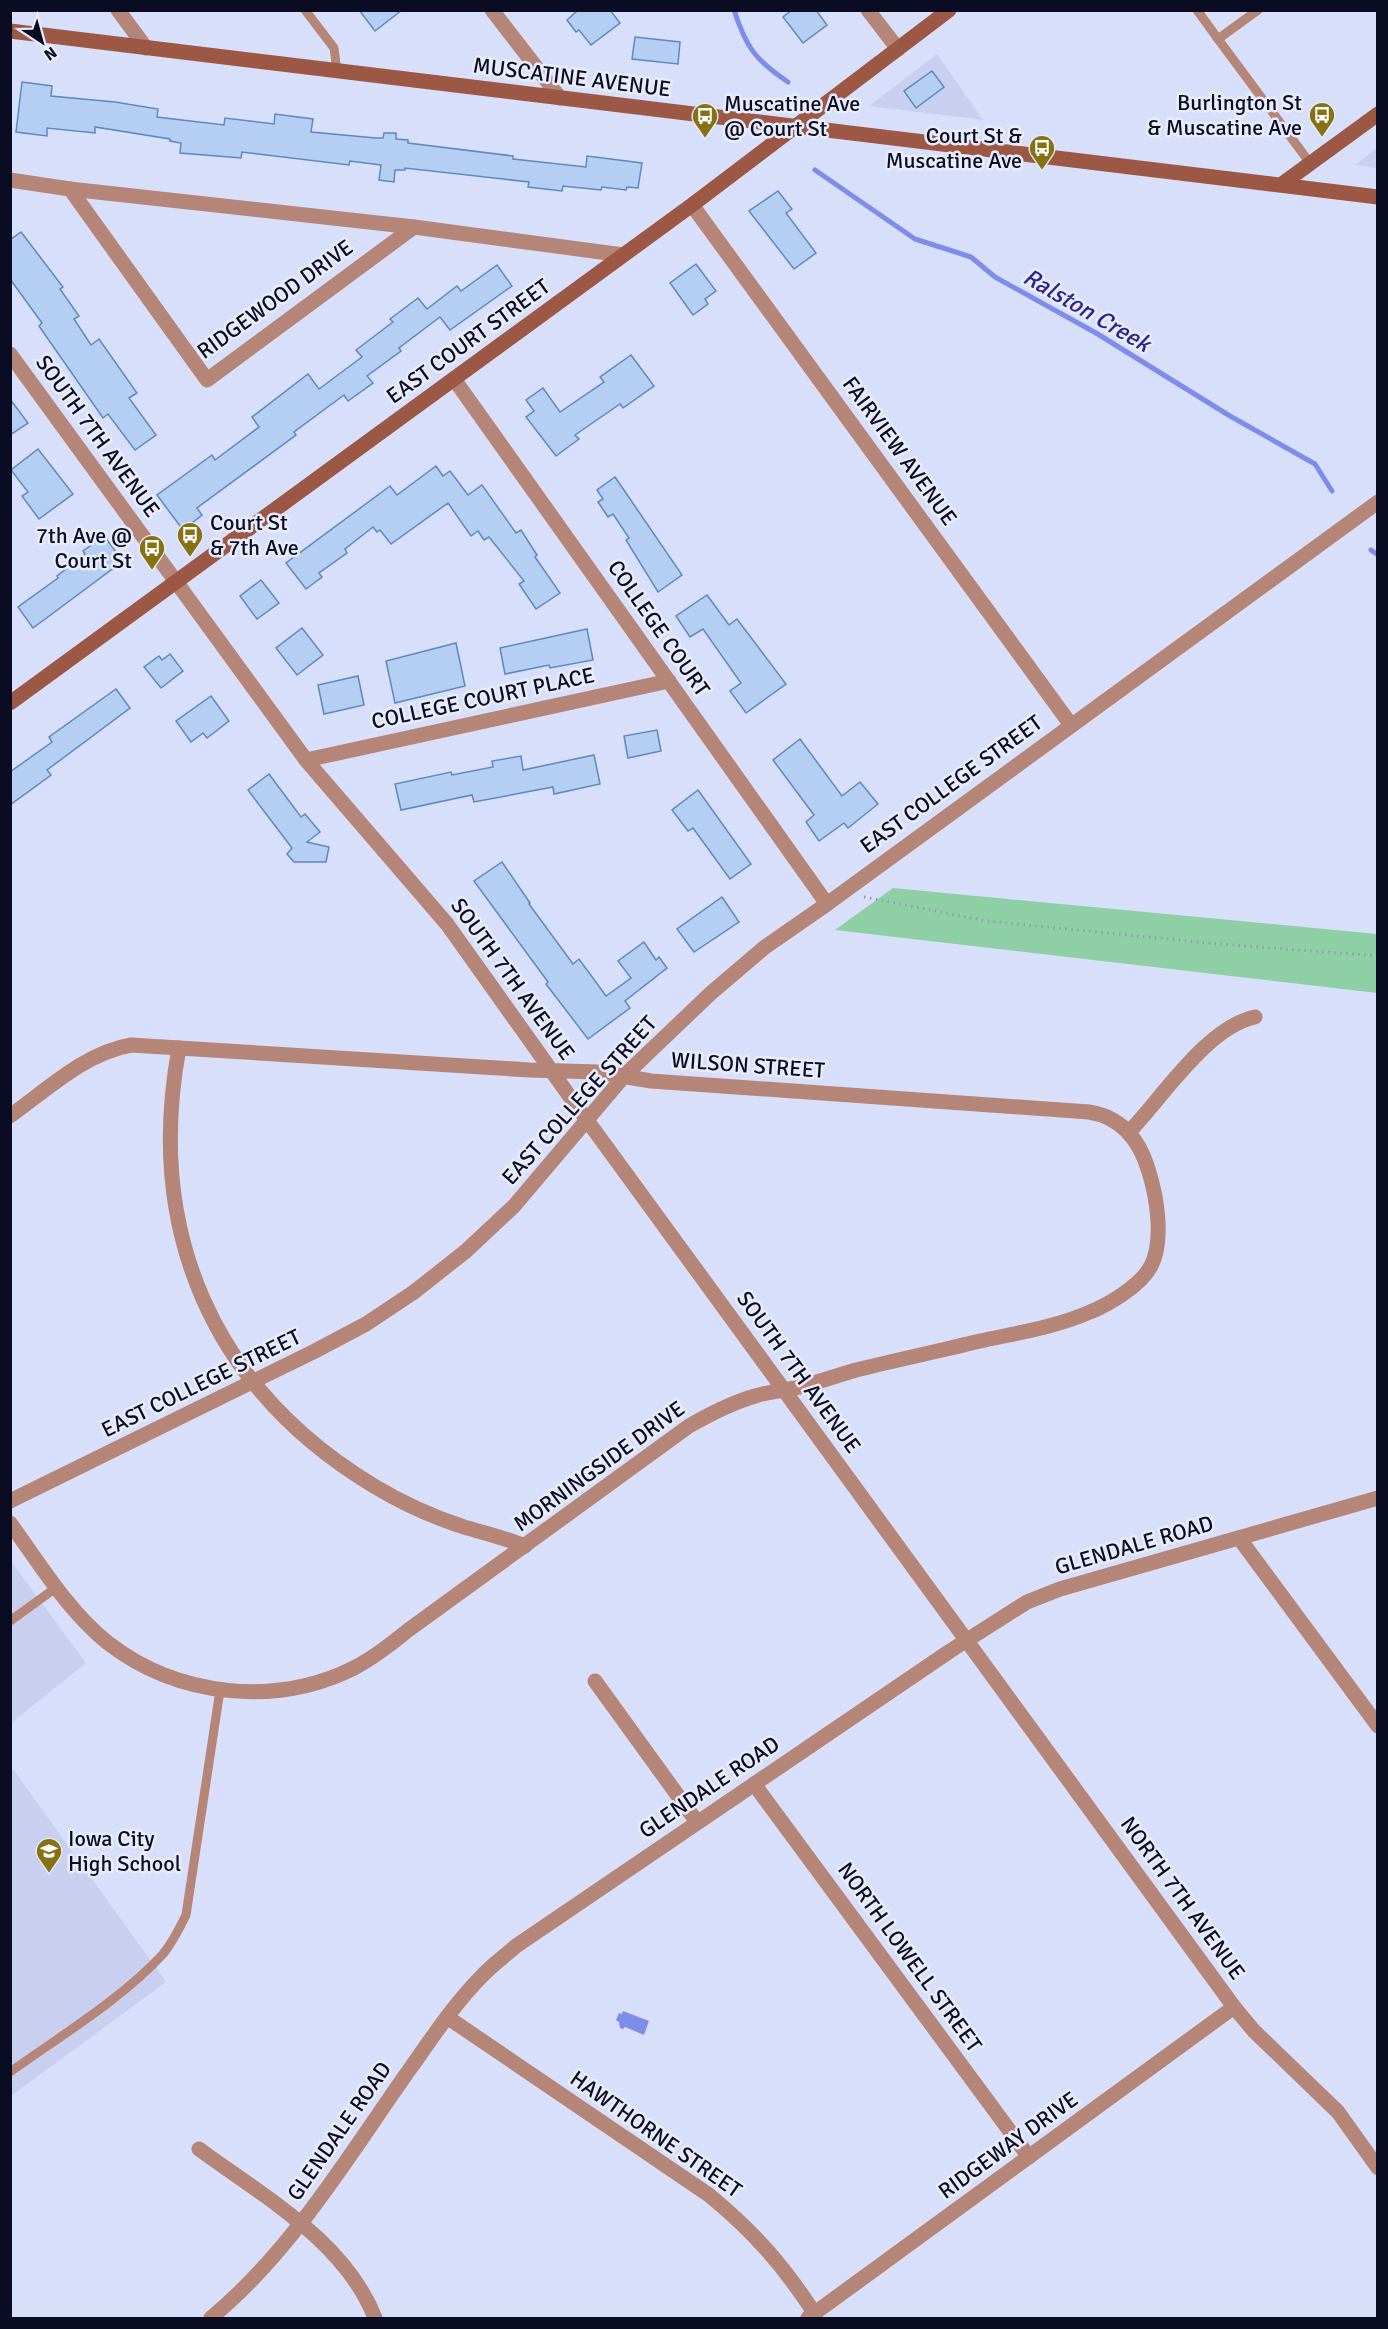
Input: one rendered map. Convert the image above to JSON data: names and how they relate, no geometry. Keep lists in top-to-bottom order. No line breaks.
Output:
{"streets":{"main road":["MUSCATINE AVENUE","EAST COURT STREET"],"street":["RIDGEWOOD DRIVE","SOUTH 7TH AVENUE","FAIRVIEW AVENUE","COLLEGE COURT","COLLEGE COURT PLACE","EAST COLLEGE STREET","WILSON STREET","MORNINGSIDE DRIVE","GLENDALE ROAD","NORTH 7TH AVENUE","NORTH LOWELL STREET","HAWTHORNE STREET","RIDGEWAY DRIVE"]},"crossings":[["MUSCATINE AVENUE","EAST COURT STREET"],["RIDGEWOOD DRIVE","EAST COURT STREET"],["EAST COURT STREET","SOUTH 7TH AVENUE"],["EAST COURT STREET","FAIRVIEW AVENUE"],["EAST COURT STREET","COLLEGE COURT"],["SOUTH 7TH AVENUE","COLLEGE COURT PLACE"],["SOUTH 7TH AVENUE","EAST COLLEGE STREET"],["SOUTH 7TH AVENUE","WILSON STREET"],["SOUTH 7TH AVENUE","MORNINGSIDE DRIVE"],["SOUTH 7TH AVENUE","GLENDALE ROAD"],["SOUTH 7TH AVENUE","NORTH 7TH AVENUE"],["FAIRVIEW AVENUE","EAST COLLEGE STREET"],["COLLEGE COURT","COLLEGE COURT PLACE"],["COLLEGE COURT","EAST COLLEGE STREET"],["EAST COLLEGE STREET","WILSON STREET"],["WILSON STREET","MORNINGSIDE DRIVE"],["GLENDALE ROAD","NORTH 7TH AVENUE"],["GLENDALE ROAD","NORTH LOWELL STREET"],["GLENDALE ROAD","HAWTHORNE STREET"],["NORTH 7TH AVENUE","RIDGEWAY DRIVE"],["NORTH LOWELL STREET","RIDGEWAY DRIVE"],["HAWTHORNE STREET","RIDGEWAY DRIVE"]],"water":["Ralston Creek"],"places":{"bus stop":["Burlington St & Muscatine Ave","Muscatine Ave @ Court St","Court St & Muscatine Ave","Court St & 7th Ave","7th Ave @ Court St"],"school or university":["Iowa City High School"]},"north":"bottom right"}
